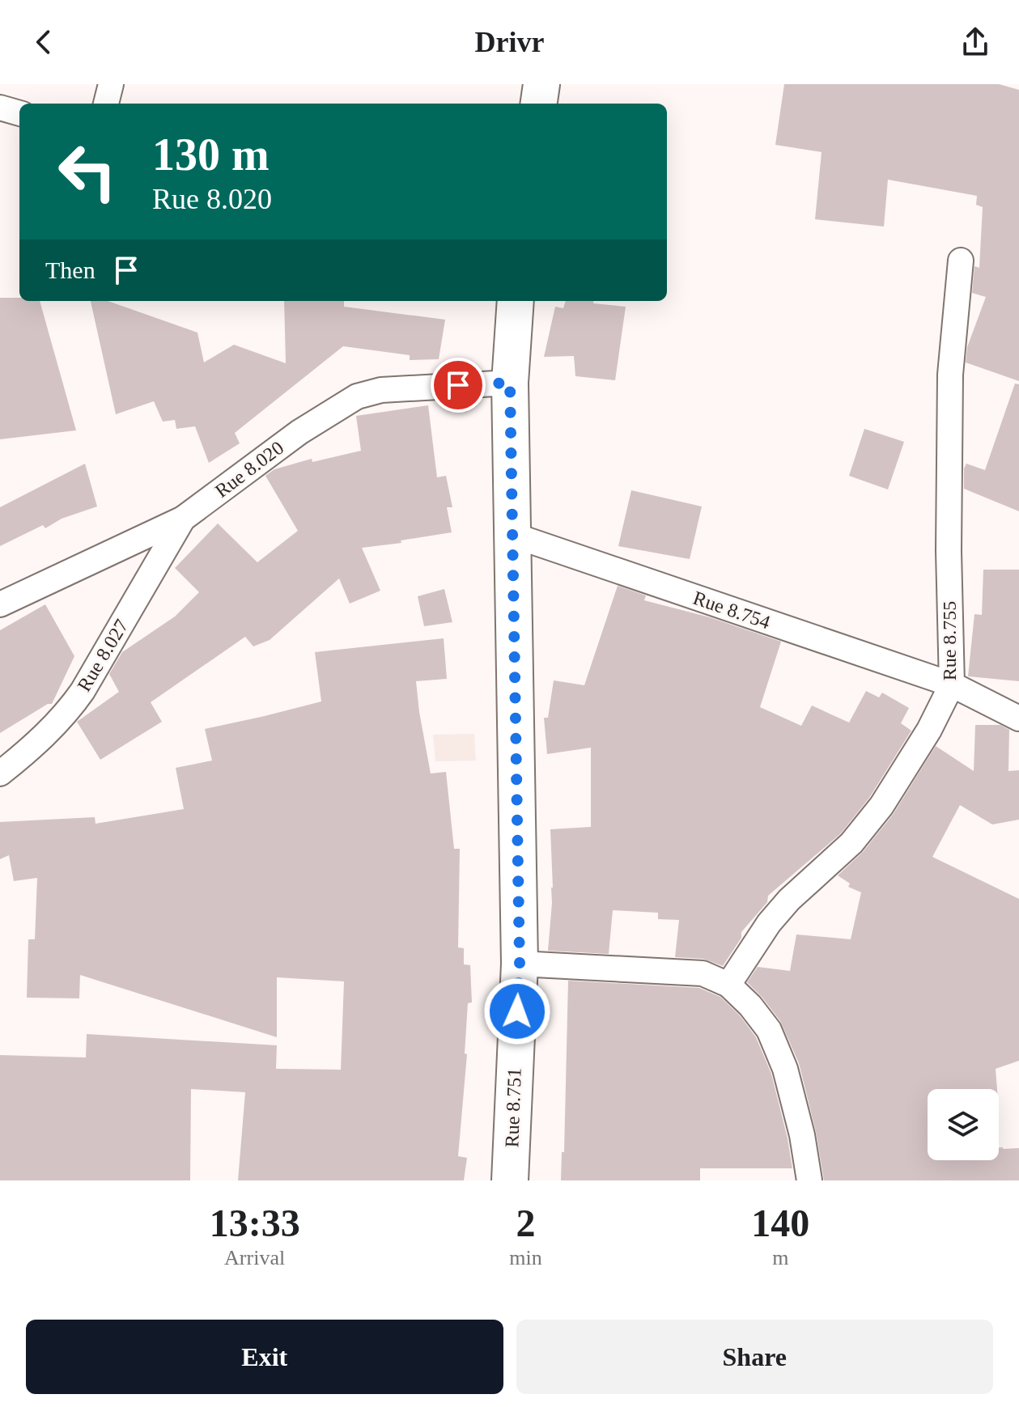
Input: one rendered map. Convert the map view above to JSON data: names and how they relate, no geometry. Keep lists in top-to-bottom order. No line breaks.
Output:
{"streets":{"main road":["Rue 8.751"],"street":["Rue 8.020","Rue 8.754","Rue 8.755","Rue 8.027"]},"crossings":[["Rue 8.020","Rue 8.027"],["Rue 8.020","Rue 8.751"],["Rue 8.754","Rue 8.755"],["Rue 8.754","Rue 8.751"]],"page":{"header":"Drivr","turn":["130 m","Rue 8.020"],"then":"Then","eta":["13:33","Arrival","2","min","140","m"],"buttons":["Exit","Share"]}}
